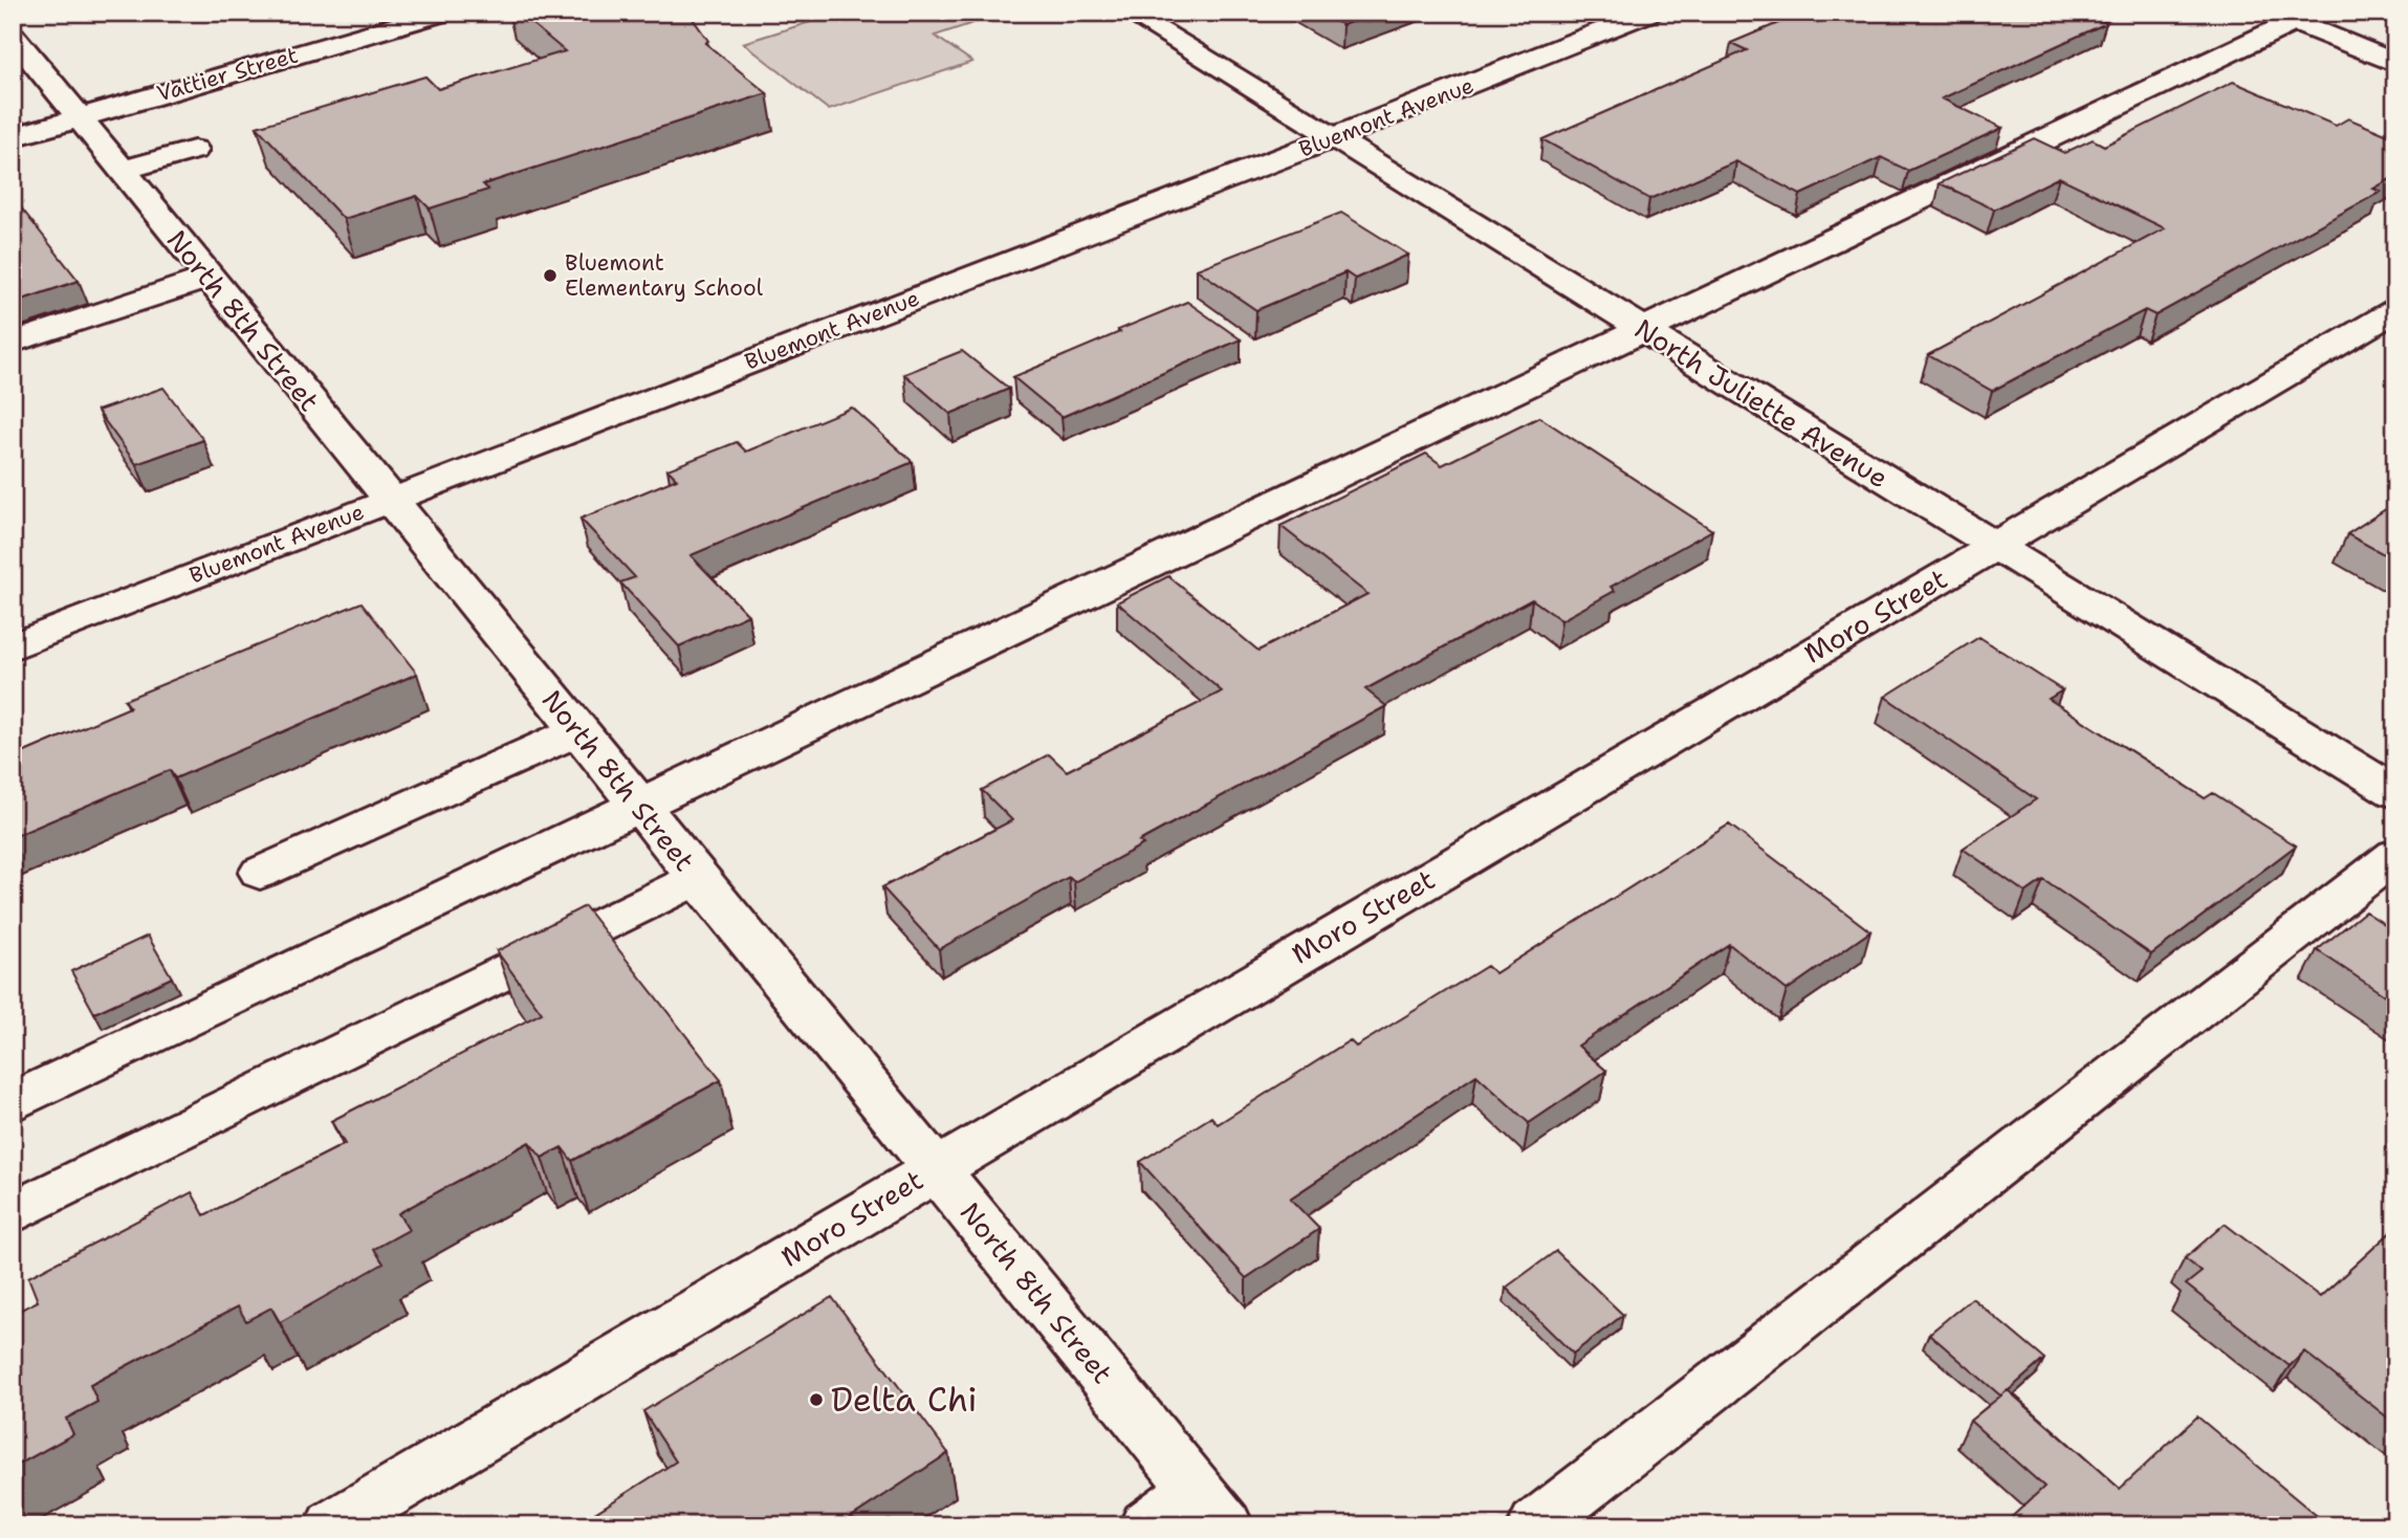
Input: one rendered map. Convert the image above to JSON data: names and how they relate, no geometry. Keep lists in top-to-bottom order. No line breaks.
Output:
{"streets":{"street":["Vattier Street","Bluemont Avenue","North 8th Street","North Juliette Avenue","Moro Street"]},"crossings":[["Vattier Street","North 8th Street"],["Bluemont Avenue","North 8th Street"],["Bluemont Avenue","North Juliette Avenue"],["North 8th Street","Moro Street"],["North Juliette Avenue","Moro Street"]],"places":["Bluemont Elementary School","Delta Chi"]}
